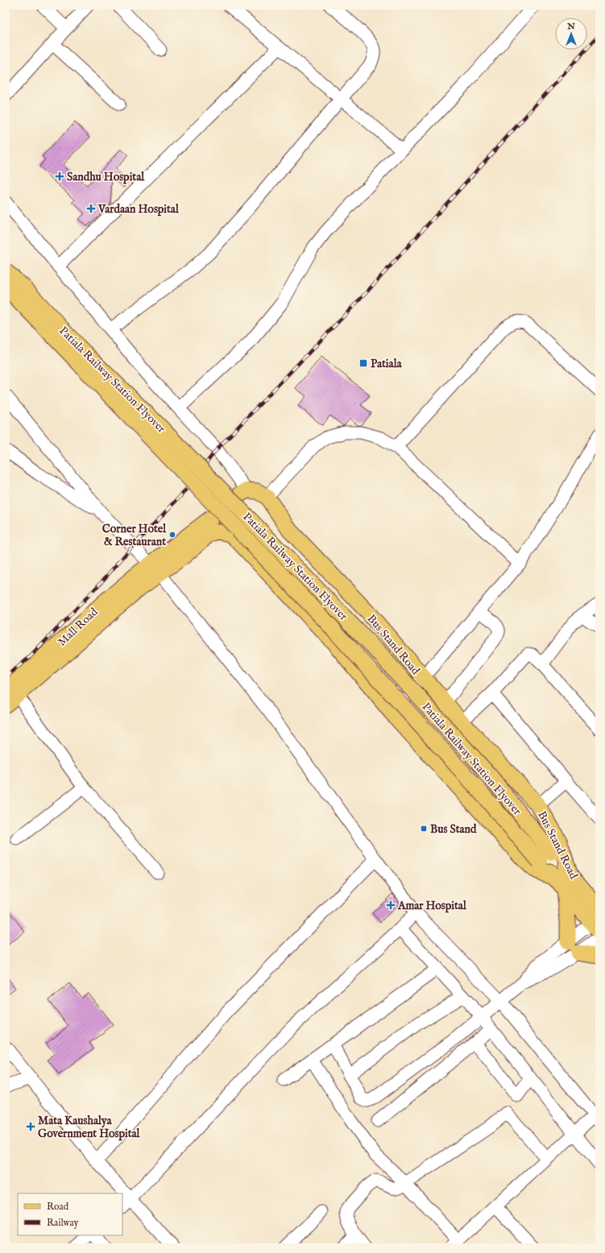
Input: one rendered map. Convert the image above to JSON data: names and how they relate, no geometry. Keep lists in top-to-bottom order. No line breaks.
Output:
{"streets":{"main road":["Patiala Railway Station Flyover","Mall Road","Bus Stand Road"]},"crossings":[["Patiala Railway Station Flyover","Bus Stand Road"],["Mall Road","Bus Stand Road"]],"places":{"health":["Sandhu Hospital","Vardaan Hospital","Amar Hospital","Mata Kaushalya Government Hospital"],"transit":["Patiala","Bus Stand"],"other":["Corner Hotel & Restaurant"]},"legend":["Road","Railway"],"north":"top"}
